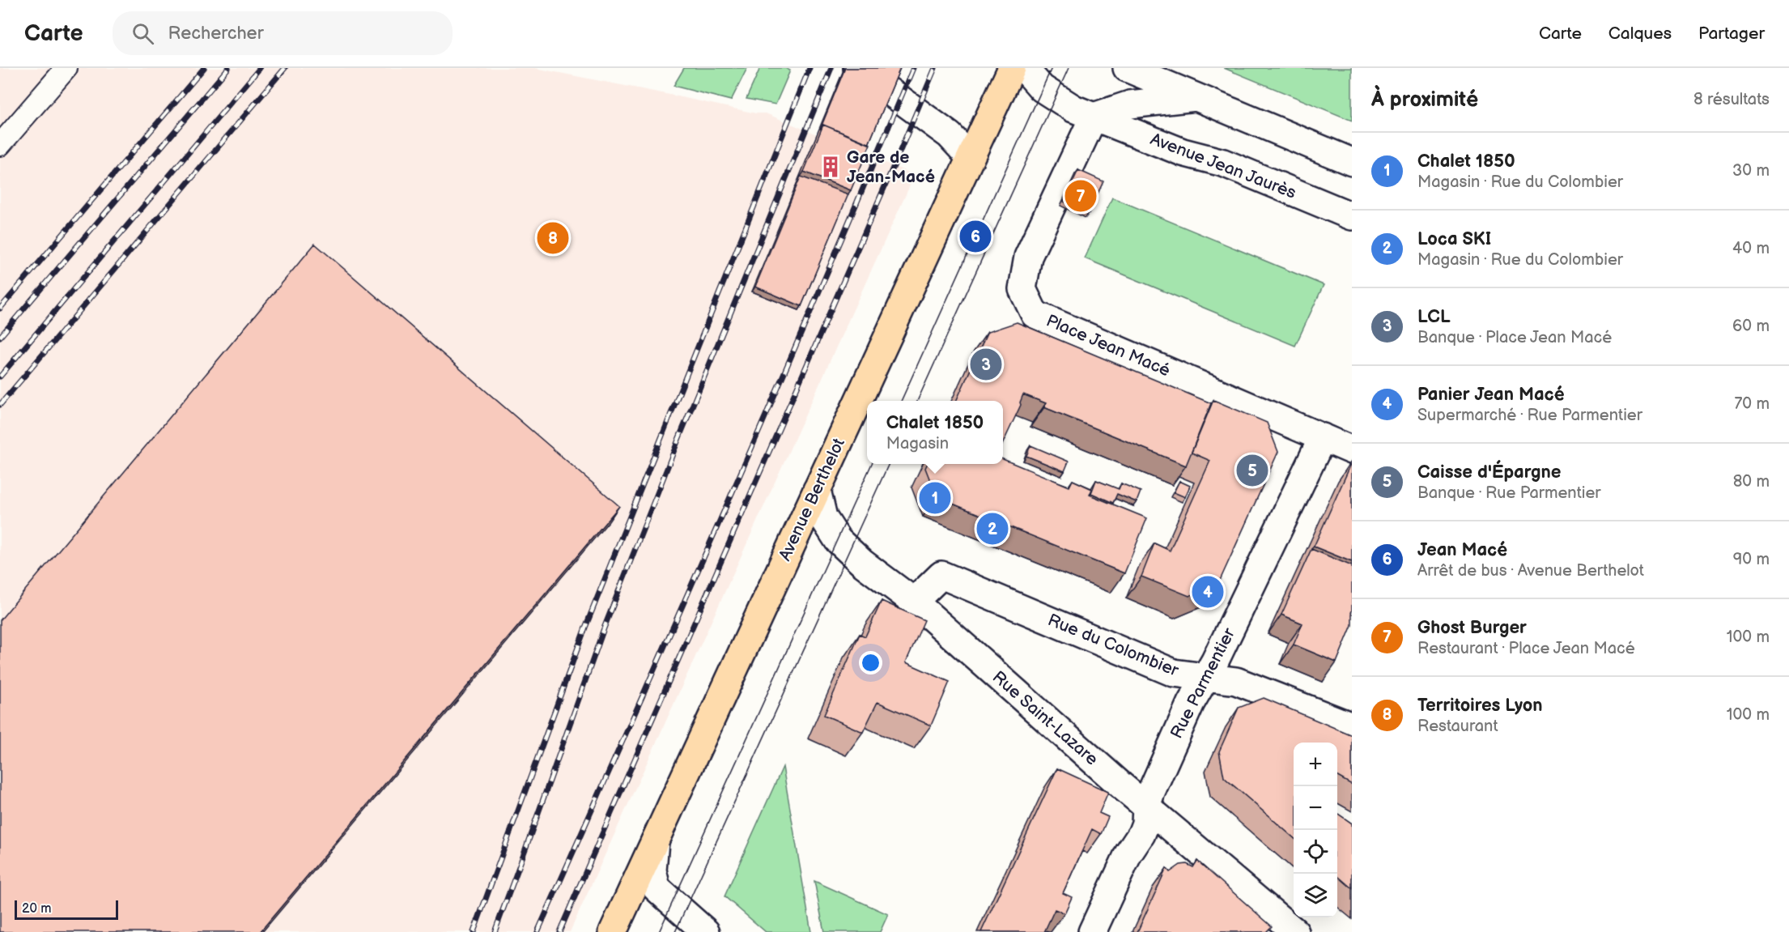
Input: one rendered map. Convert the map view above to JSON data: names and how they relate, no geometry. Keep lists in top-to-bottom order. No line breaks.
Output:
{"streets":{"main road":["Avenue Berthelot"],"street":["Avenue Jean Jaurès","Place Jean Macé","Rue du Colombier","Rue Parmentier","Rue Saint-Lazare"]},"crossings":[["Avenue Jean Jaurès","Place Jean Macé"],["Place Jean Macé","Rue Parmentier"],["Avenue Berthelot","Rue Saint-Lazare"],["Rue du Colombier","Rue Parmentier"],["Rue du Colombier","Rue Saint-Lazare"],["Rue Parmentier","Rue Saint-Lazare"]],"places":{"building":["Gare de Jean-Macé"]},"scale_bar":"20 m","page":{"header":"Carte","search":"Rechercher","nav":["Carte","Calques","Partager"],"heading":["À proximité","8 résultats"],"list":[{"mark":"1","name":"Chalet 1850","note":"Magasin · Rue du Colombier","value":"30 m"},{"mark":"2","name":"Loca SKI","note":"Magasin · Rue du Colombier","value":"40 m"},{"mark":"3","name":"LCL","note":"Banque · Place Jean Macé","value":"60 m"},{"mark":"4","name":"Panier Jean Macé","note":"Supermarché · Rue Parmentier","value":"70 m"},{"mark":"5","name":"Caisse d'Épargne","note":"Banque · Rue Parmentier","value":"80 m"},{"mark":"6","name":"Jean Macé","note":"Arrêt de bus · Avenue Berthelot","value":"90 m"},{"mark":"7","name":"Ghost Burger","note":"Restaurant · Place Jean Macé","value":"100 m"},{"mark":"8","name":"Territoires Lyon","note":"Restaurant","value":"100 m"}],"pins":["7","6","8","3","5","1","2","4"],"popup":["Chalet 1850","Magasin"],"map_buttons":["+","−"],"scale":"20 m"}}
